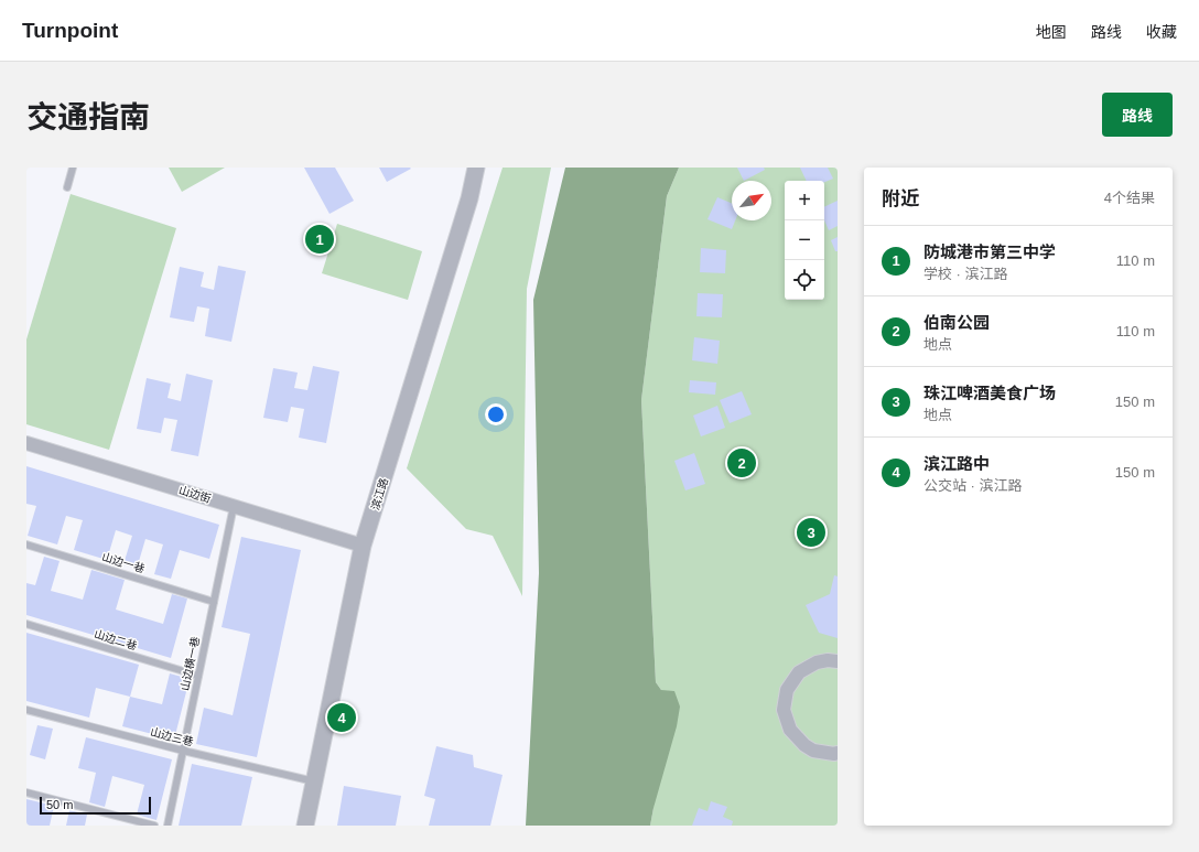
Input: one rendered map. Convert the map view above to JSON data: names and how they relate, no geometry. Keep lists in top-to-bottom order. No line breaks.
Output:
{"streets":{"street":["山边街","滨江路"],"lane":["山边一巷","山边二巷","山边横一巷","山边三巷"]},"crossings":[["山边街","滨江路"],["山边街","山边横一巷"],["滨江路","山边三巷"],["山边一巷","山边横一巷"],["山边二巷","山边横一巷"],["山边横一巷","山边三巷"]],"scale_bar":"50 m","north":"top right","page":{"header":"Turnpoint","nav":["地图","路线","收藏"],"title":"交通指南","buttons":"路线","heading":["附近","4个结果"],"map_buttons":["+","−"],"pins":["1","2","3","4"],"list":[{"mark":"1","name":"防城港市第三中学","note":"学校 · 滨江路","value":"110 m"},{"mark":"2","name":"伯南公园","note":"地点","value":"110 m"},{"mark":"3","name":"珠江啤酒美食广场","note":"地点","value":"150 m"},{"mark":"4","name":"滨江路中","note":"公交站 · 滨江路","value":"150 m"}],"scale":"50 m"}}
